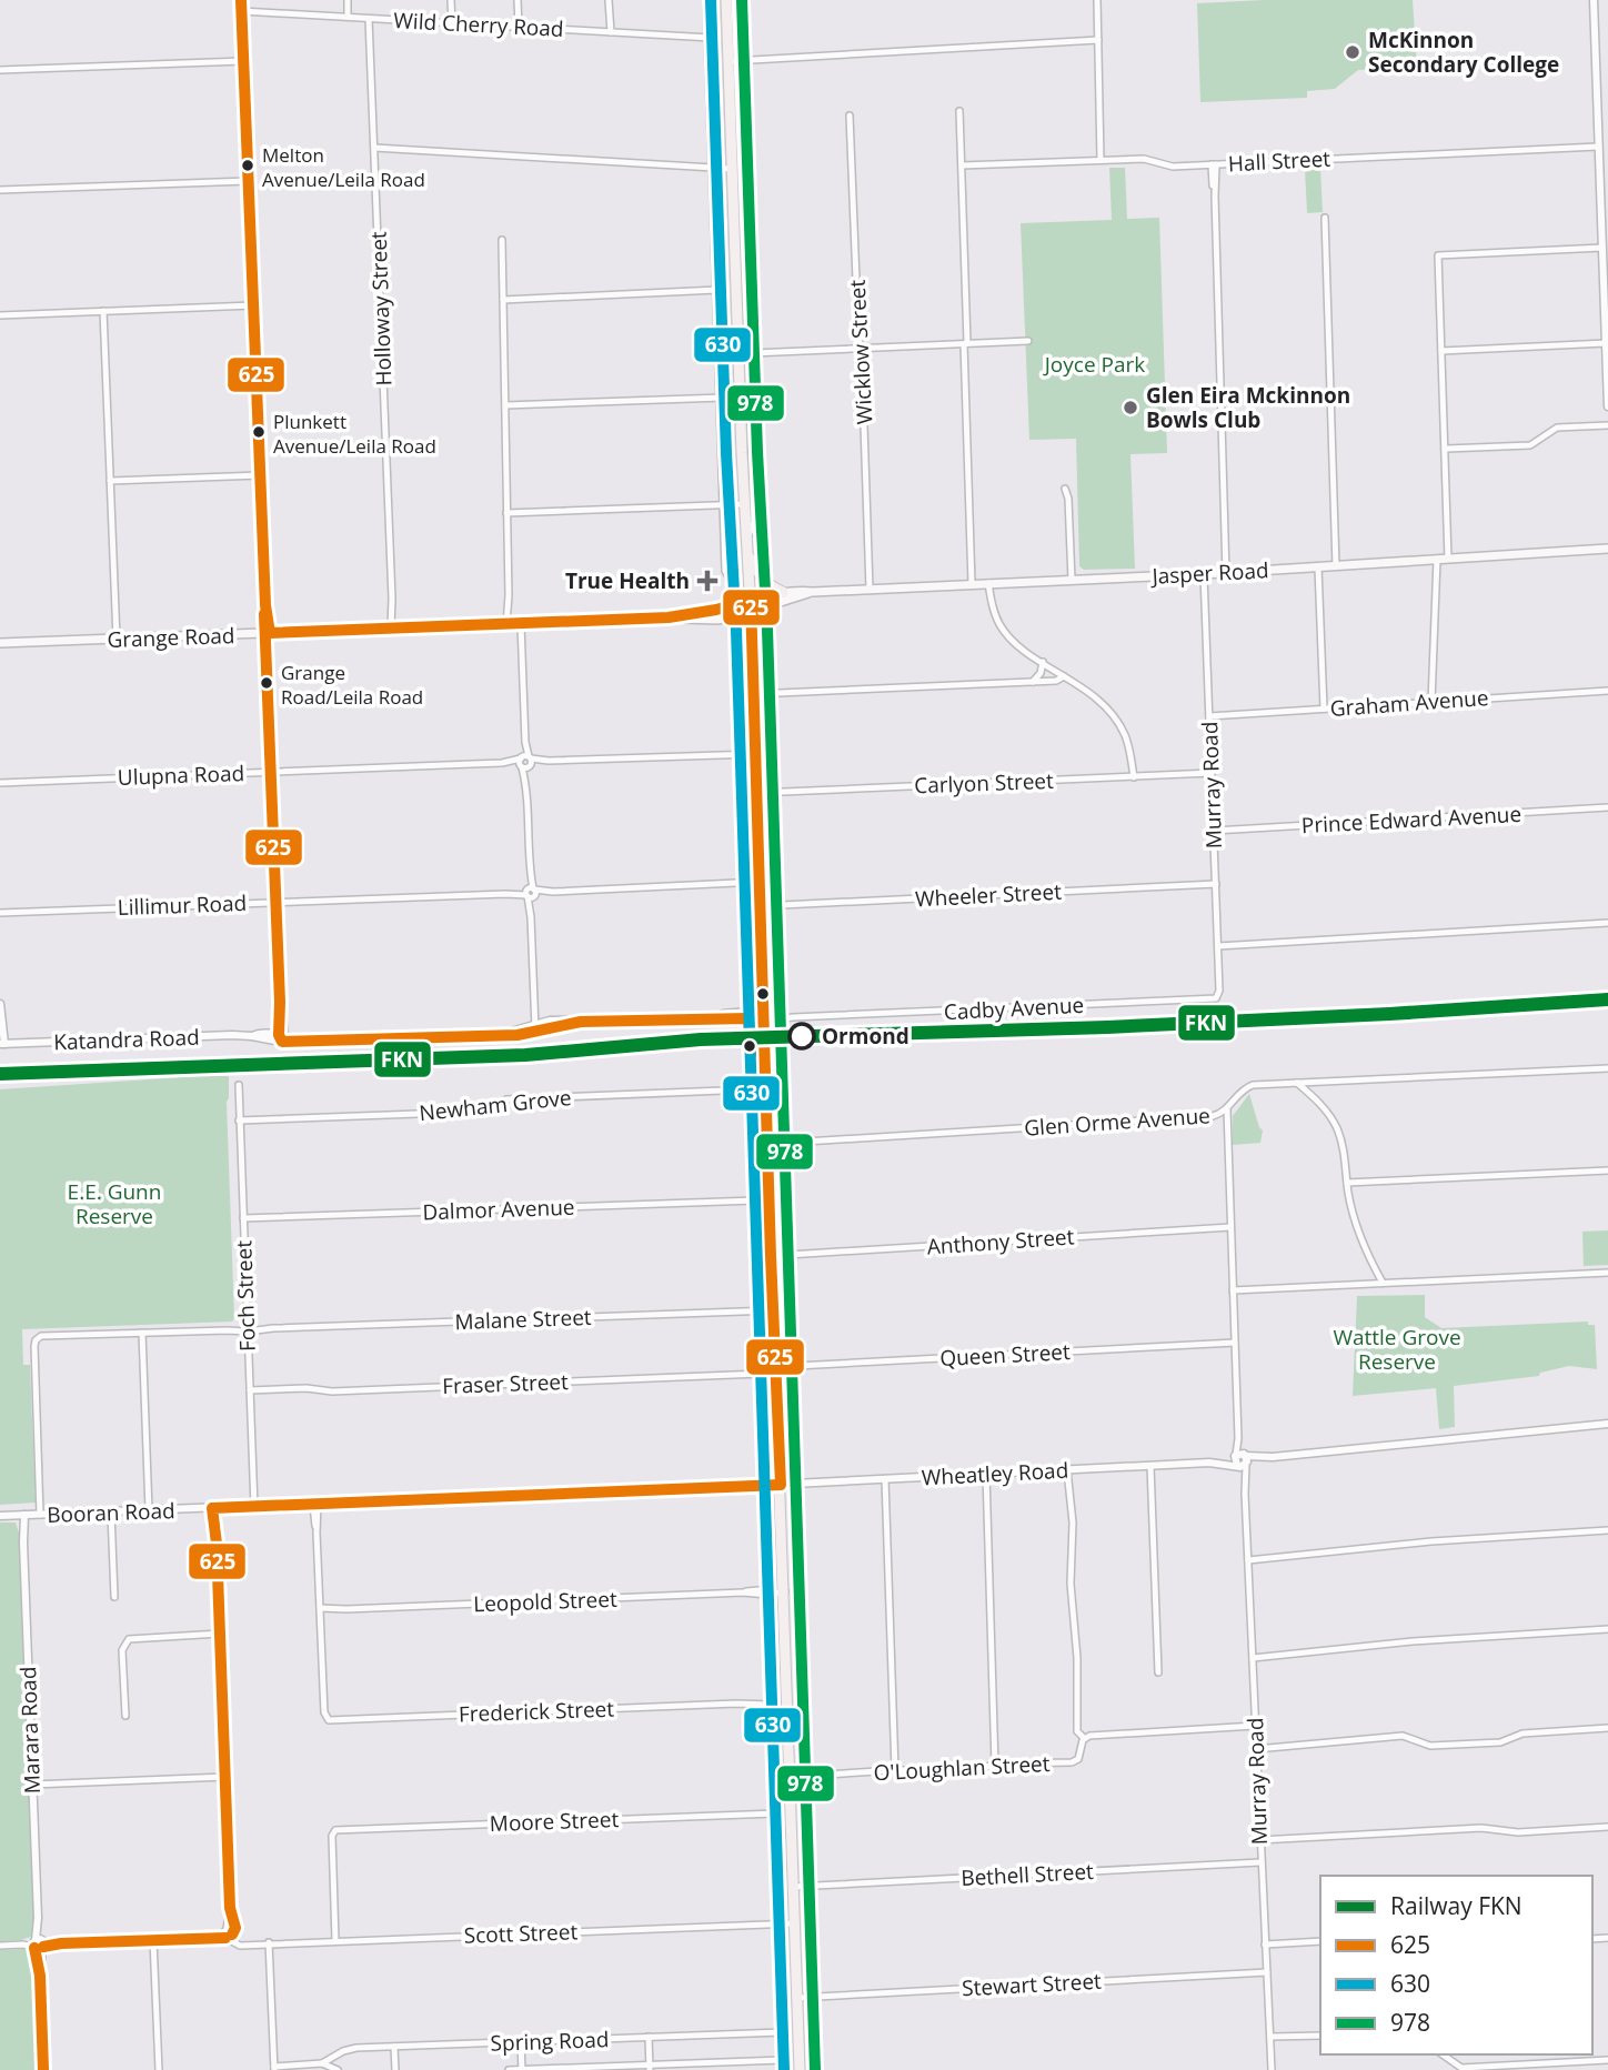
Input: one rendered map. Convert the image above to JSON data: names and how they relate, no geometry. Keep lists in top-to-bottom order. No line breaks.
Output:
{"streets":{"main road":["Jasper Road","Grange Road"],"street":["Wild Cherry Road","Hall Street","Holloway Street","Wicklow Street","Graham Avenue","Ulupna Road","Carlyon Street","Murray Road","Prince Edward Avenue","Wheeler Street","Lillimur Road","Cadby Avenue","Katandra Road","Newham Grove","Glen Orme Avenue","Dalmor Avenue","Anthony Street","Foch Street","Malane Street","Queen Street","Fraser Street","Wheatley Road","Booran Road","Leopold Street","Frederick Street","Marara Road","O'Loughlan Street","Moore Street","Bethell Street","Scott Street","Stewart Street","Spring Road"]},"crossings":[["Wild Cherry Road","Holloway Street"],["Holloway Street","Grange Road"],["Wicklow Street","Jasper Road"],["Jasper Road","Grange Road"],["Jasper Road","Murray Road"],["Graham Avenue","Murray Road"],["Carlyon Street","Murray Road"],["Murray Road","Prince Edward Avenue"],["Murray Road","Wheeler Street"],["Murray Road","Cadby Avenue"],["Murray Road","Glen Orme Avenue"],["Murray Road","Anthony Street"],["Murray Road","Queen Street"],["Murray Road","Wheatley Road"],["Murray Road","Bethell Street"],["Murray Road","Stewart Street"],["Cadby Avenue","Katandra Road"],["Newham Grove","Foch Street"],["Dalmor Avenue","Foch Street"],["Foch Street","Malane Street"],["Foch Street","Fraser Street"],["Foch Street","Booran Road"],["Malane Street","Booran Road"],["Wheatley Road","Booran Road"],["Booran Road","Marara Road"],["Leopold Street","Frederick Street"],["Moore Street","Scott Street"]],"parks":["Joyce Park","E.E. Gunn Reserve","Wattle Grove Reserve"],"places":{"other":["McKinnon Secondary College","Melton Avenue/Leila Road","Glen Eira Mckinnon Bowls Club","Plunkett Avenue/Leila Road","Grange Road/Leila Road","Ormond"],"health":["True Health"]},"lines":["transit line 625","transit line 630","transit line 978","rail line FKN"],"legend":["Railway FKN","625","630","978"]}
